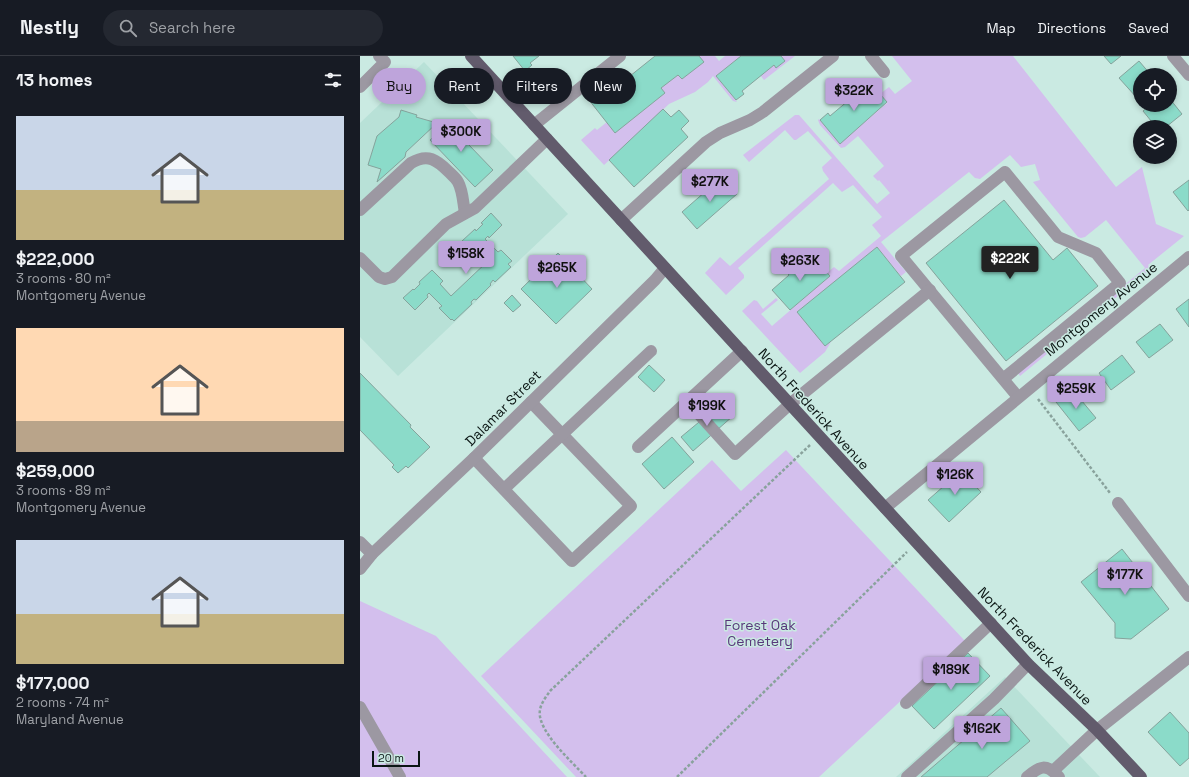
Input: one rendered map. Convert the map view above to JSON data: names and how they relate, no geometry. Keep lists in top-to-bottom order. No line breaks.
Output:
{"streets":{"main road":["North Frederick Avenue"],"street":["Montgomery Avenue","Dalamar Street"]},"crossings":[["Montgomery Avenue","North Frederick Avenue"],["Dalamar Street","North Frederick Avenue"]],"parks":["Forest Oak Cemetery"],"scale_bar":"20 m","page":{"header":"Nestly","search":"Search here","nav":["Map","Directions","Saved"],"heading":"13 homes","chip":["Buy","Rent","Filters","New"],"price":["$322K","$300K","$277K","$158K","$222K","$263K","$265K","$259K","$199K","$126K","$177K","$189K","$162K"],"list":[{"name":"$222,000","note":"3 rooms · 80 m² · Montgomery Avenue"},{"name":"$259,000","note":"3 rooms · 89 m² · Montgomery Avenue"},{"name":"$177,000","note":"2 rooms · 74 m² · Maryland Avenue"}],"scale":"20 m"}}
